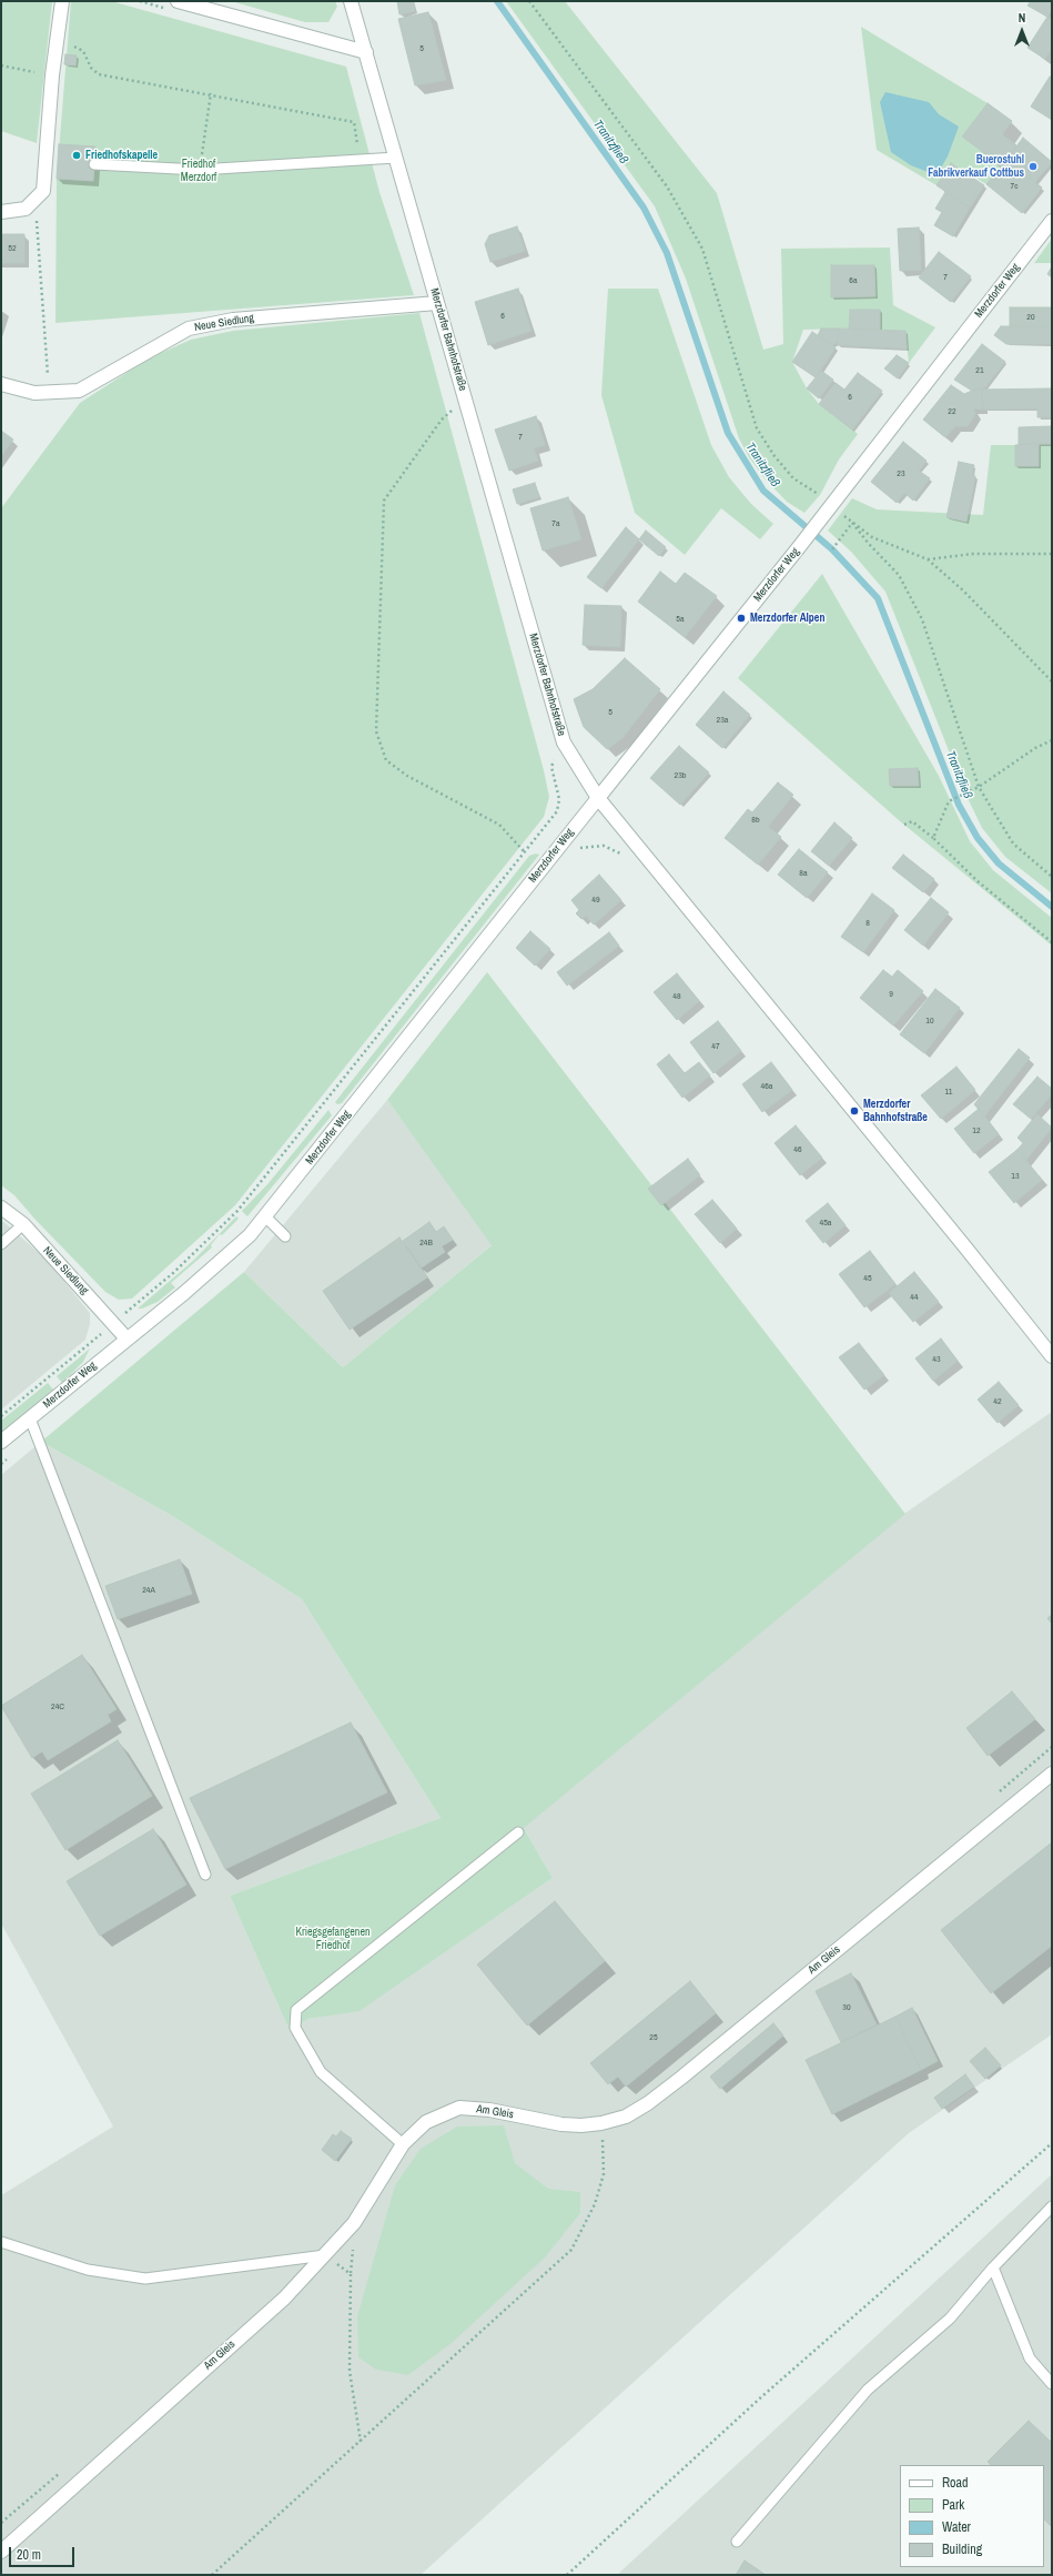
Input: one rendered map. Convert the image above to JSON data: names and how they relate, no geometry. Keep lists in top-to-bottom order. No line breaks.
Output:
{"streets":{"street":["Merzdorfer Weg","Neue Siedlung","Merzdorfer Bahnhofstraße","Am Gleis"]},"crossings":[["Merzdorfer Weg","Neue Siedlung"],["Merzdorfer Weg","Merzdorfer Bahnhofstraße"],["Neue Siedlung","Merzdorfer Bahnhofstraße"]],"water":["Tranitzfließ"],"parks":["Friedhof Merzdorf","Kriegsgefangenen Friedhof"],"places":["Friedhofskapelle","Buerostuhl Fabrikverkauf Cottbus","Merzdorfer Alpen","Merzdorfer Bahnhofstraße"],"house_numbers":["5","7c","52","7","6a","6","20","21","6","22","7","23","7a","5a","5","23a","23b","8b","8a","49","8","9","48","10","47","46a","11","12","46","13","45a","24B","45","44","43","42","24A","24C","30","25"],"legend":["Road","Park","Water","Building"],"scale_bar":"20 m","north":"top"}
